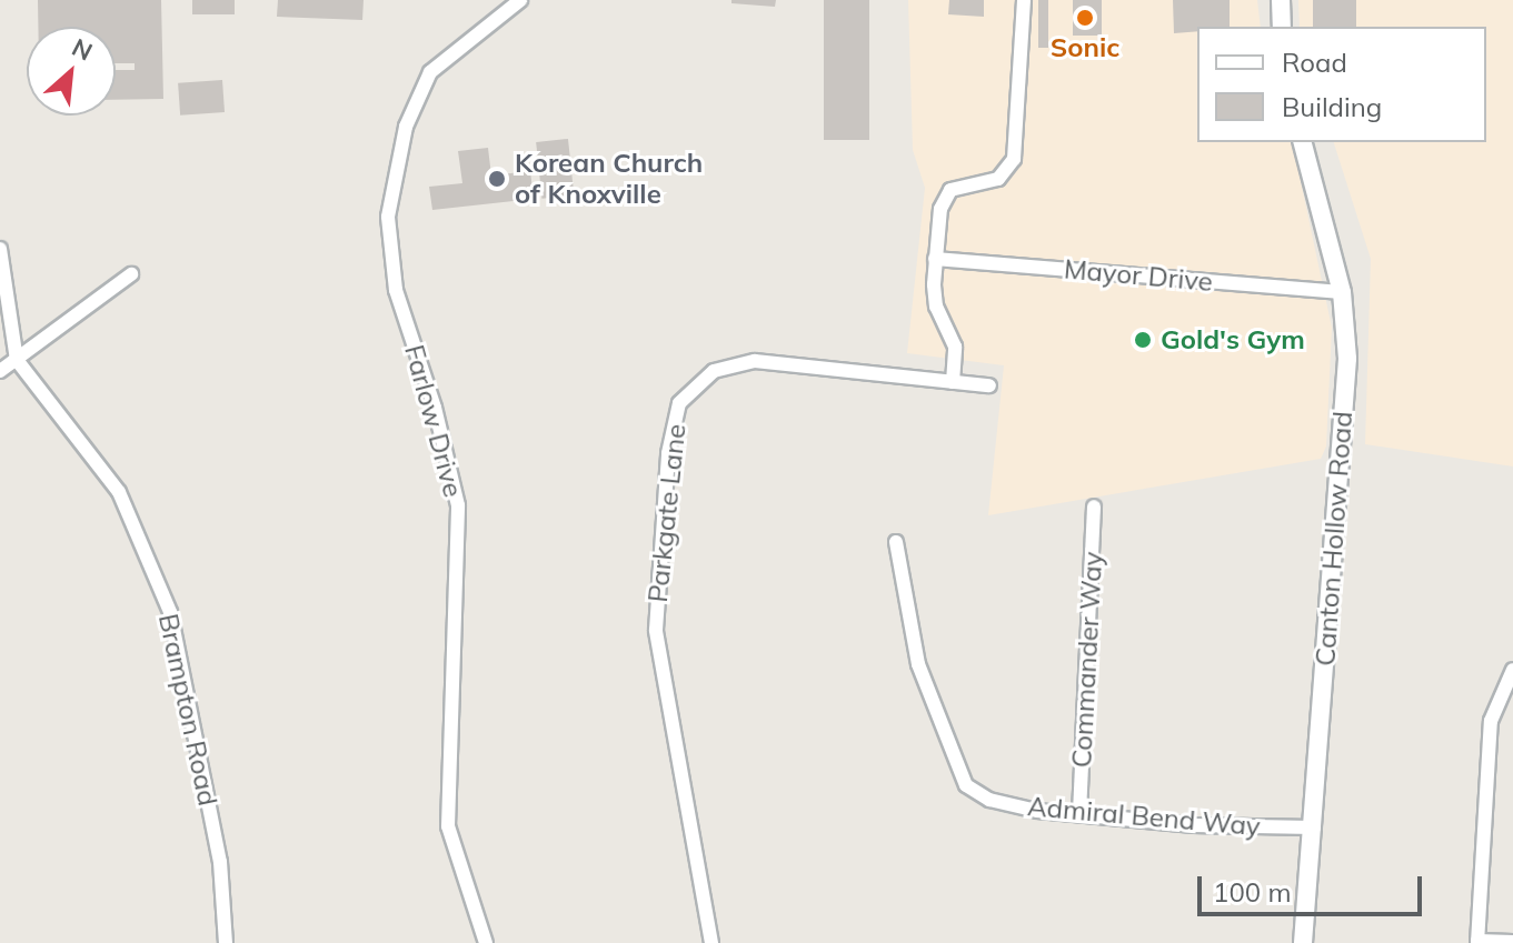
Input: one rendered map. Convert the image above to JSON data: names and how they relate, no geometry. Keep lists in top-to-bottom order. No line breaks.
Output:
{"streets":{"street":["Mayor Drive","Farlow Drive","Parkgate Lane","Canton Hollow Road","Commander Way","Brampton Road","Admiral Bend Way"]},"crossings":[["Mayor Drive","Canton Hollow Road"],["Canton Hollow Road","Admiral Bend Way"],["Commander Way","Admiral Bend Way"]],"places":["Sonic","Korean Church of Knoxville","Gold's Gym"],"legend":["Road","Building"],"scale_bar":"100 m","north":"top right"}
